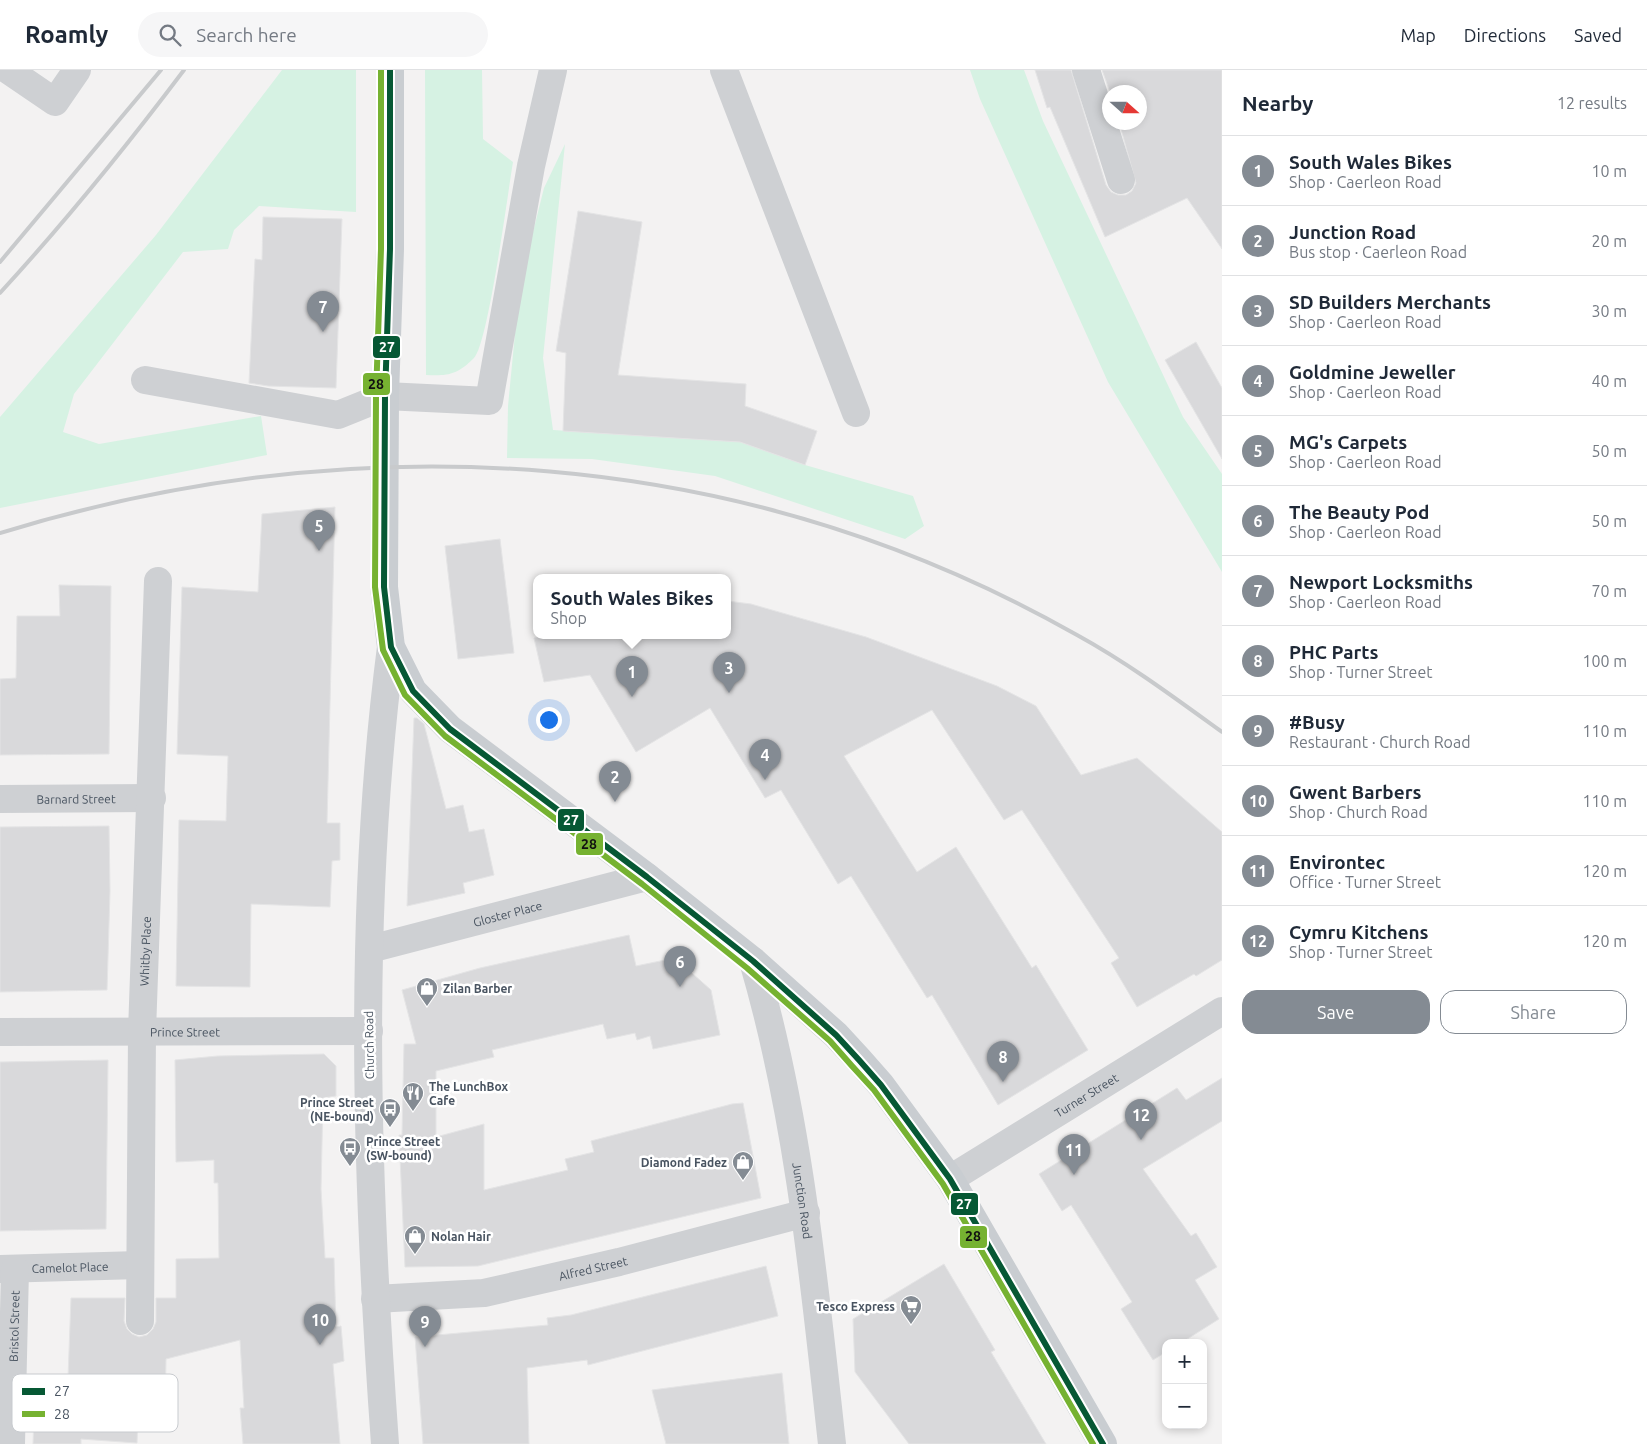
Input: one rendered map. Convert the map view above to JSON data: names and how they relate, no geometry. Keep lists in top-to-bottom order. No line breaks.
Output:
{"streets":{"street":["Barnard Street","Gloster Place","Whitby Place","Prince Street","Church Road","Turner Street","Junction Road","Camelot Place","Alfred Street","Bristol Street"]},"crossings":[["Barnard Street","Whitby Place"],["Gloster Place","Church Road"],["Whitby Place","Prince Street"],["Whitby Place","Camelot Place"],["Prince Street","Church Road"],["Church Road","Alfred Street"],["Junction Road","Alfred Street"],["Camelot Place","Bristol Street"]],"places":{"shop":["Zilan Barber","Diamond Fadez","Nolan Hair"],"restaurant":["The LunchBox Cafe"],"bus stop":["Prince Street (NE-bound)","Prince Street (SW-bound)"],"supermarket":["Tesco Express"]},"lines":["transit line 27","transit line 28"],"legend":["27","28"],"north":"right","page":{"header":"Roamly","search":"Search here","nav":["Map","Directions","Saved"],"heading":["Nearby","12 results"],"list":[{"mark":"1","name":"South Wales Bikes","note":"Shop · Caerleon Road","value":"10 m"},{"mark":"2","name":"Junction Road","note":"Bus stop · Caerleon Road","value":"20 m"},{"mark":"3","name":"SD Builders Merchants","note":"Shop · Caerleon Road","value":"30 m"},{"mark":"4","name":"Goldmine Jeweller","note":"Shop · Caerleon Road","value":"40 m"},{"mark":"5","name":"MG's Carpets","note":"Shop · Caerleon Road","value":"50 m"},{"mark":"6","name":"The Beauty Pod","note":"Shop · Caerleon Road","value":"50 m"},{"mark":"7","name":"Newport Locksmiths","note":"Shop · Caerleon Road","value":"70 m"},{"mark":"8","name":"PHC Parts","note":"Shop · Turner Street","value":"100 m"},{"mark":"9","name":"#Busy","note":"Restaurant · Church Road","value":"110 m"},{"mark":"10","name":"Gwent Barbers","note":"Shop · Church Road","value":"110 m"},{"mark":"11","name":"Environtec","note":"Office · Turner Street","value":"120 m"},{"mark":"12","name":"Cymru Kitchens","note":"Shop · Turner Street","value":"120 m"}],"pins":["7","5","3","1","4","2","6","8","12","11","10","9"],"popup":["South Wales Bikes","Shop"],"buttons":["Save","Share"],"map_buttons":["+","−"]}}
